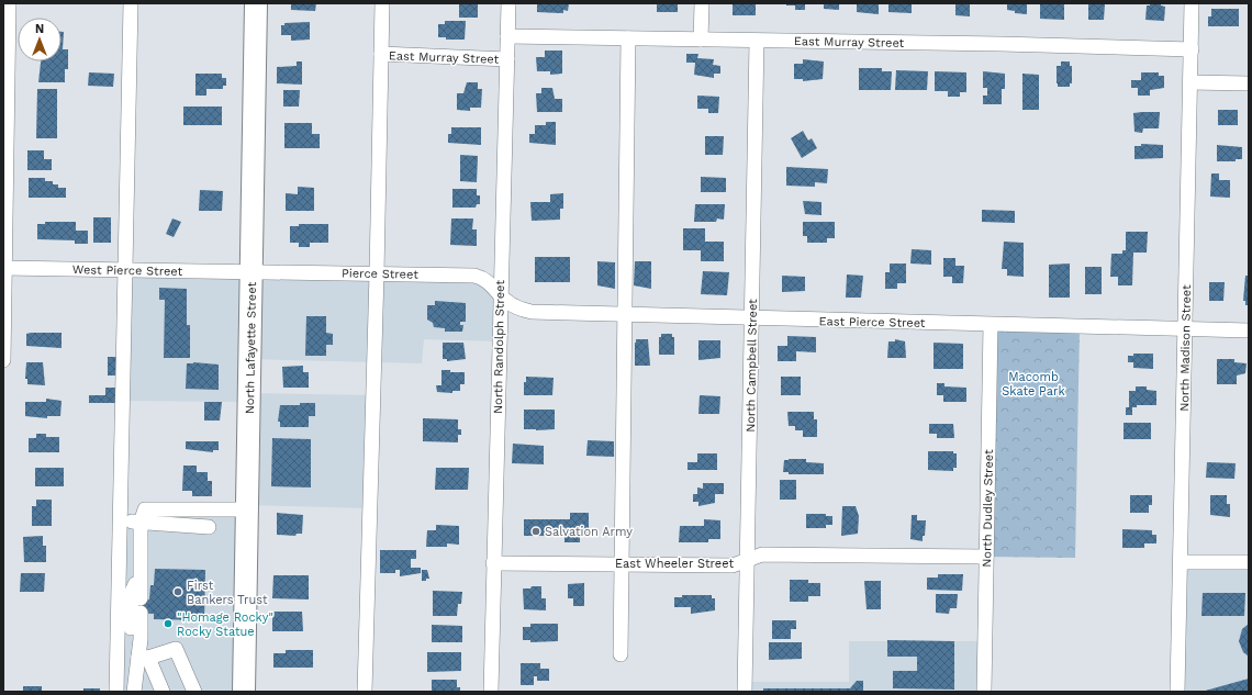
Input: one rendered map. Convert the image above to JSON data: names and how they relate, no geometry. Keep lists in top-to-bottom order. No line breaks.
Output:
{"streets":{"highway":["North Lafayette Street"],"street":["East Murray Street","West Pierce Street","Pierce Street","East Pierce Street","North Randolph Street","North Madison Street","North Campbell Street","North Dudley Street","East Wheeler Street"]},"crossings":[["East Murray Street","North Randolph Street"],["East Murray Street","North Madison Street"],["East Murray Street","North Campbell Street"],["West Pierce Street","Pierce Street"],["West Pierce Street","North Lafayette Street"],["Pierce Street","East Pierce Street"],["Pierce Street","North Randolph Street"],["Pierce Street","North Lafayette Street"],["East Pierce Street","North Randolph Street"],["East Pierce Street","North Madison Street"],["East Pierce Street","North Campbell Street"],["East Pierce Street","North Dudley Street"],["North Randolph Street","East Wheeler Street"],["North Campbell Street","East Wheeler Street"],["North Dudley Street","East Wheeler Street"]],"parks":["Macomb Skate Park"],"places":["Salvation Army","First Bankers Trust","\"Homage Rocky\" Rocky Statue"],"north":"top"}
